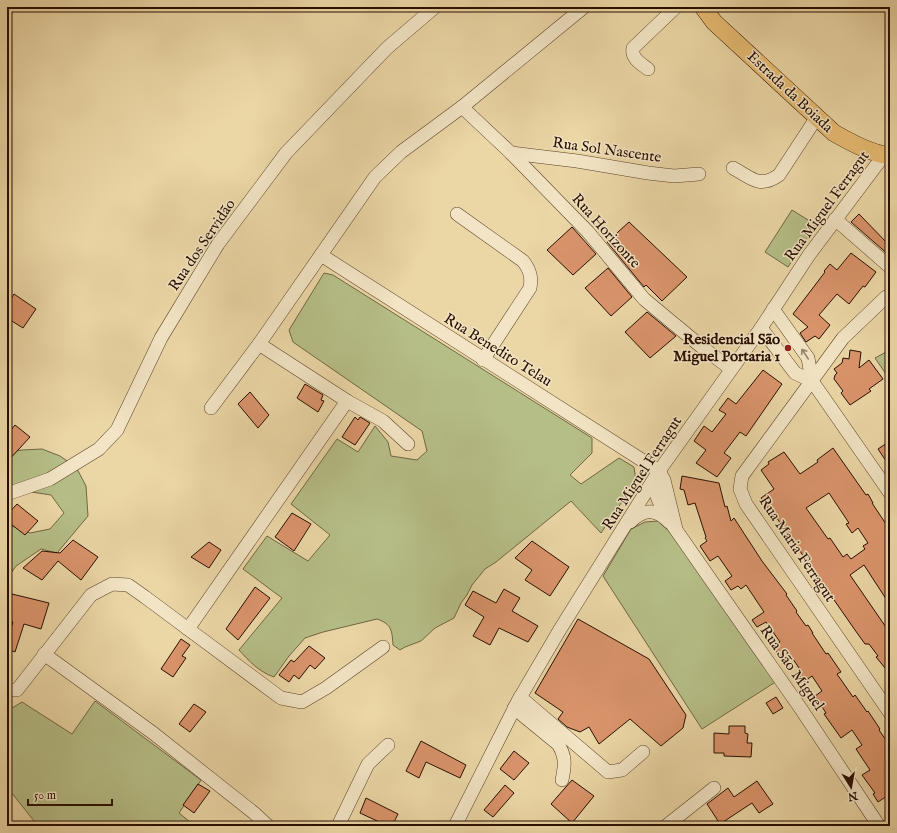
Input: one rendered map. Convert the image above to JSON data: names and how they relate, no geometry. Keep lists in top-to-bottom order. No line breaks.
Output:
{"streets":{"main road":["Estrada da Boiada"],"street":["Rua Sol Nascente","Rua Miguel Ferragut","Rua Horizonte","Rua dos Servidão","Rua Benedito Telau","Rua Maria Ferragut","Rua São Miguel"]},"crossings":[["Estrada da Boiada","Rua Miguel Ferragut"],["Rua Sol Nascente","Rua Horizonte"],["Rua Miguel Ferragut","Rua Horizonte"],["Rua Miguel Ferragut","Rua Benedito Telau"],["Rua Miguel Ferragut","Rua São Miguel"],["Rua Benedito Telau","Rua São Miguel"]],"places":["Residencial São Miguel Portaria 1"],"scale_bar":"50 m","north":"bottom"}
